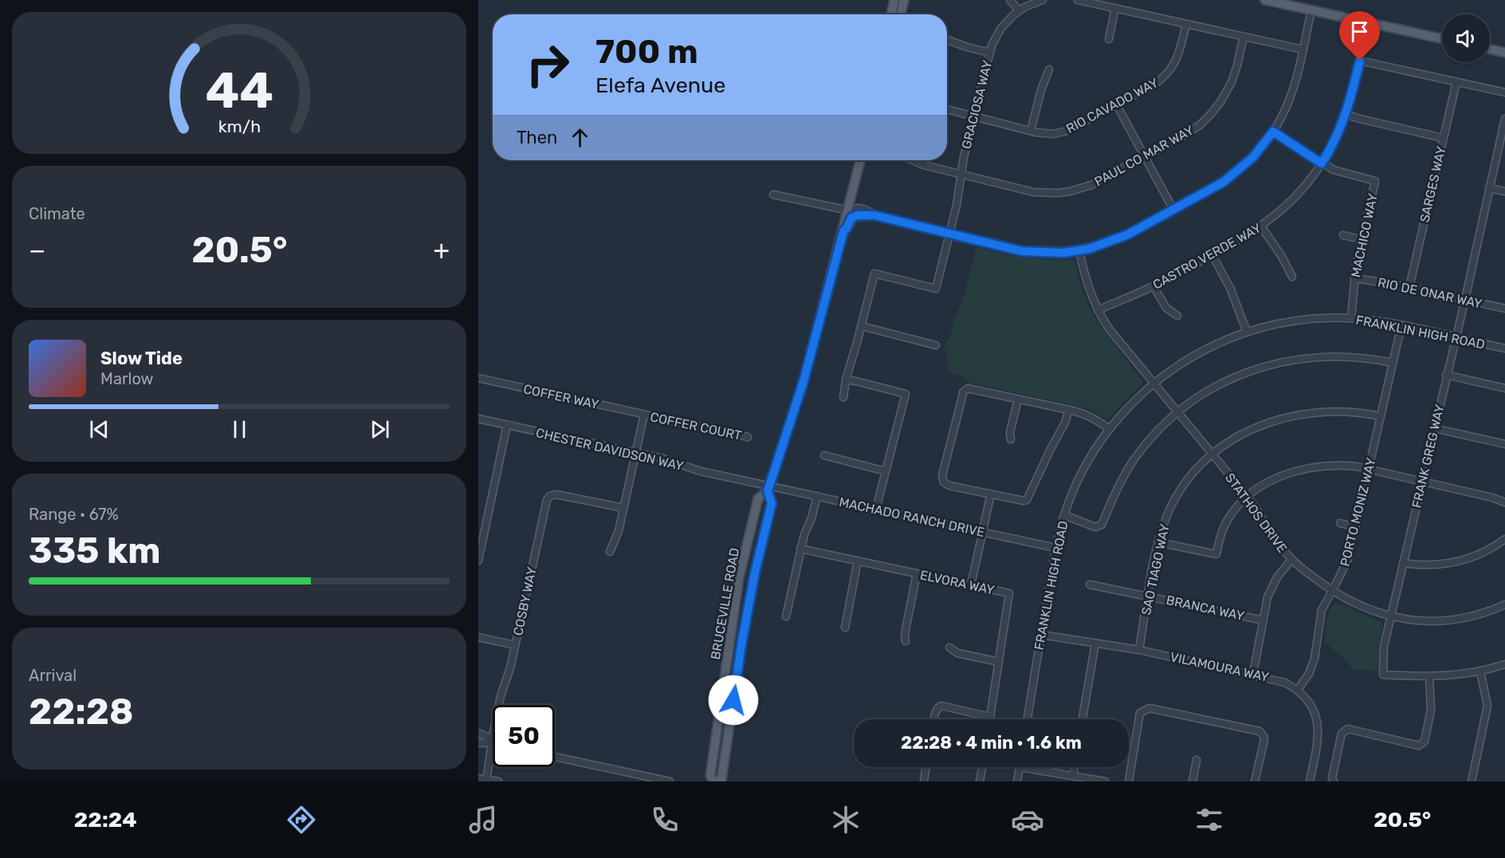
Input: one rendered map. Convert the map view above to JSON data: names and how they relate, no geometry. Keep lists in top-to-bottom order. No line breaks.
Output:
{"streets":{"main road":["BRUCEVILLE ROAD"],"street":["GRACIOSA WAY","RIO CAVADO WAY","PAUL CO MAR WAY","SARGES WAY","MACHICO WAY","CASTRO VERDE WAY","RIO DE ONAR WAY","FRANKLIN HIGH ROAD","COFFER WAY","COFFER COURT","CHESTER DAVIDSON WAY","FRANK GREG WAY","PORTO MONIZ WAY","STATHOS DRIVE","MACHADO RANCH DRIVE","SAO TIAGO WAY","ELVORA WAY","COSBY WAY","BRANCA WAY","VILAMOURA WAY"]},"crossings":[["GRACIOSA WAY","RIO CAVADO WAY"],["GRACIOSA WAY","PAUL CO MAR WAY"],["SARGES WAY","CASTRO VERDE WAY"],["SARGES WAY","RIO DE ONAR WAY"],["MACHICO WAY","CASTRO VERDE WAY"],["MACHICO WAY","RIO DE ONAR WAY"],["MACHICO WAY","FRANKLIN HIGH ROAD"],["CASTRO VERDE WAY","STATHOS DRIVE"],["RIO DE ONAR WAY","FRANK GREG WAY"],["FRANKLIN HIGH ROAD","FRANK GREG WAY"],["FRANKLIN HIGH ROAD","PORTO MONIZ WAY"],["FRANKLIN HIGH ROAD","STATHOS DRIVE"],["FRANKLIN HIGH ROAD","MACHADO RANCH DRIVE"],["FRANKLIN HIGH ROAD","VILAMOURA WAY"],["COFFER WAY","COFFER COURT"],["CHESTER DAVIDSON WAY","MACHADO RANCH DRIVE"],["CHESTER DAVIDSON WAY","BRUCEVILLE ROAD"],["FRANK GREG WAY","STATHOS DRIVE"],["PORTO MONIZ WAY","STATHOS DRIVE"],["PORTO MONIZ WAY","SAO TIAGO WAY"],["PORTO MONIZ WAY","VILAMOURA WAY"],["STATHOS DRIVE","SAO TIAGO WAY"],["MACHADO RANCH DRIVE","BRUCEVILLE ROAD"],["SAO TIAGO WAY","BRANCA WAY"],["SAO TIAGO WAY","VILAMOURA WAY"]],"page":{"turn":["700 m","Elefa Avenue"],"then":"Then","tile":["Climate",["Range · 67%","335 km"],["Arrival","22:28"]],"heat":["−","20.5°","+"],"song":["Slow Tide","Marlow"],"limit":"50","trip":"22:28 · 4 min · 1.6 km","tabs":["22:24","20.5°"],"gauge":["44","km/h"]}}
